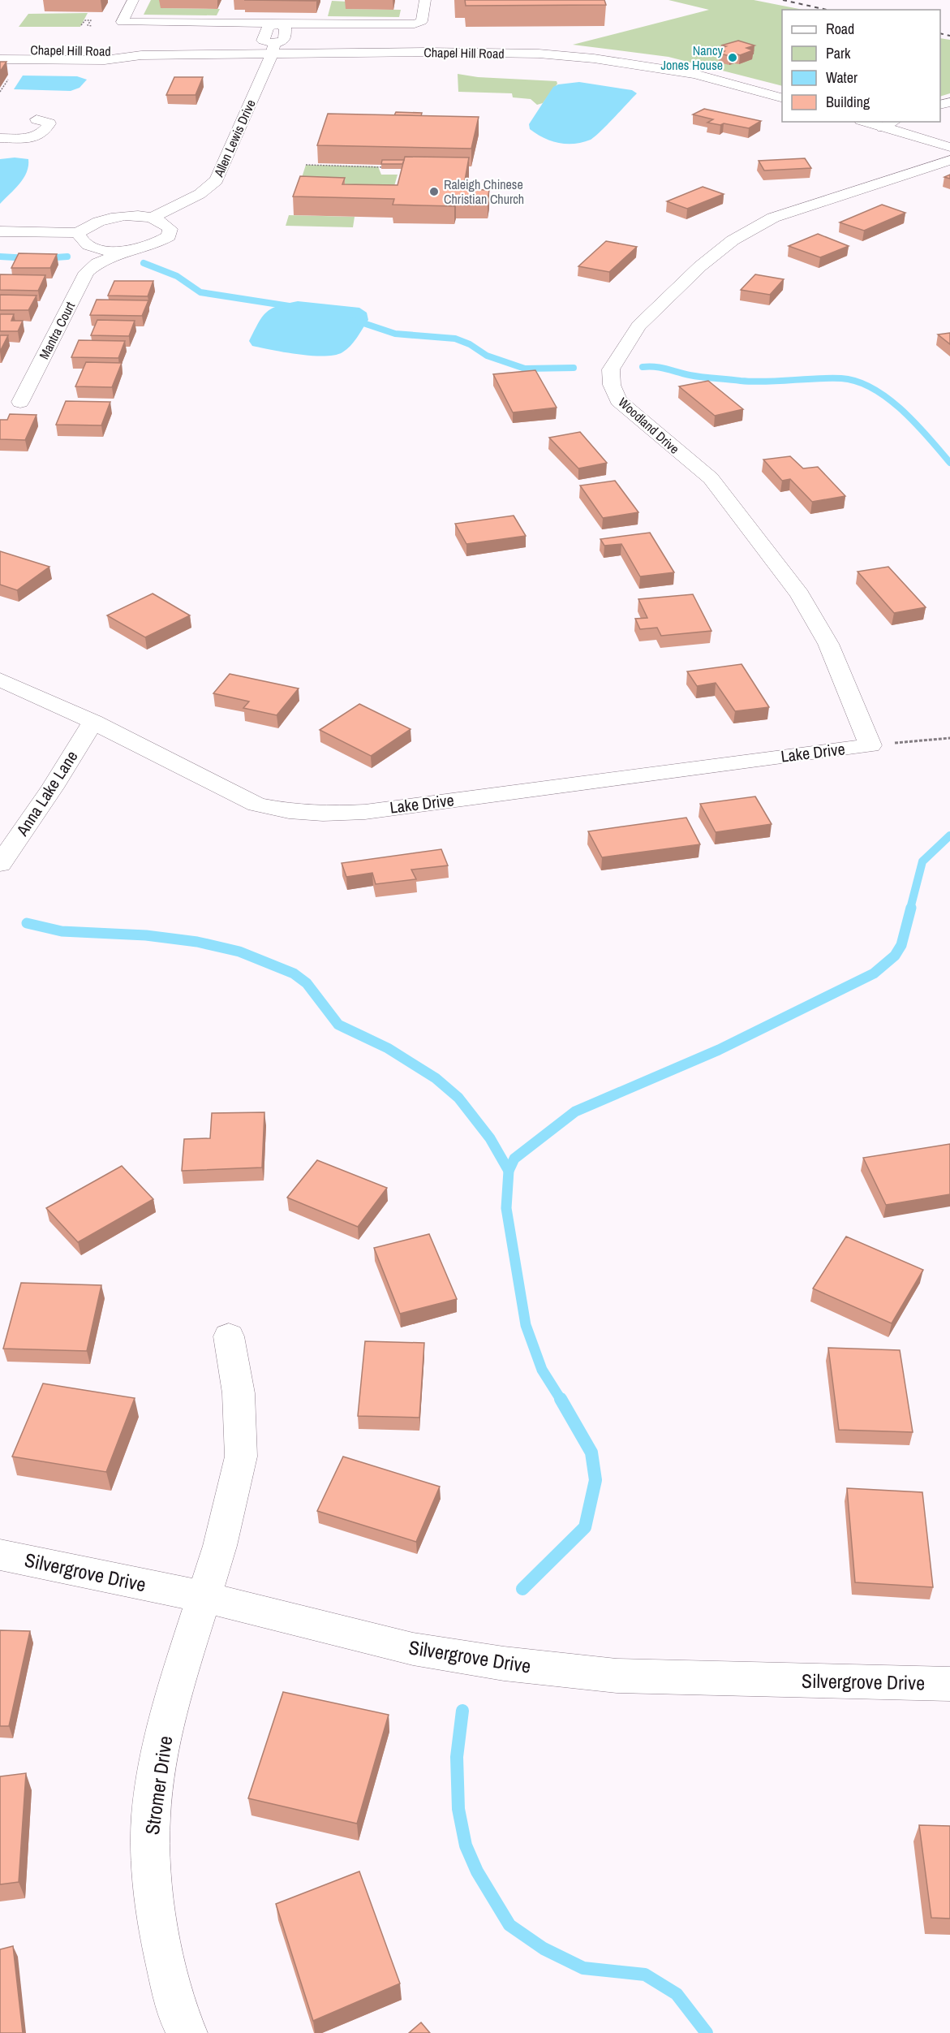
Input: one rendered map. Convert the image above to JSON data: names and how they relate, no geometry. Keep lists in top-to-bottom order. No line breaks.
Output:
{"streets":{"street":["Chapel Hill Road","Allen Lewis Drive","Mantra Court","Woodland Drive","Lake Drive","Anna Lake Lane","Silvergrove Drive","Stromer Drive"]},"crossings":[["Chapel Hill Road","Allen Lewis Drive"],["Allen Lewis Drive","Mantra Court"],["Woodland Drive","Lake Drive"],["Lake Drive","Anna Lake Lane"],["Silvergrove Drive","Stromer Drive"]],"places":["Nancy Jones House","Raleigh Chinese Christian Church"],"legend":["Road","Park","Water","Building"]}
